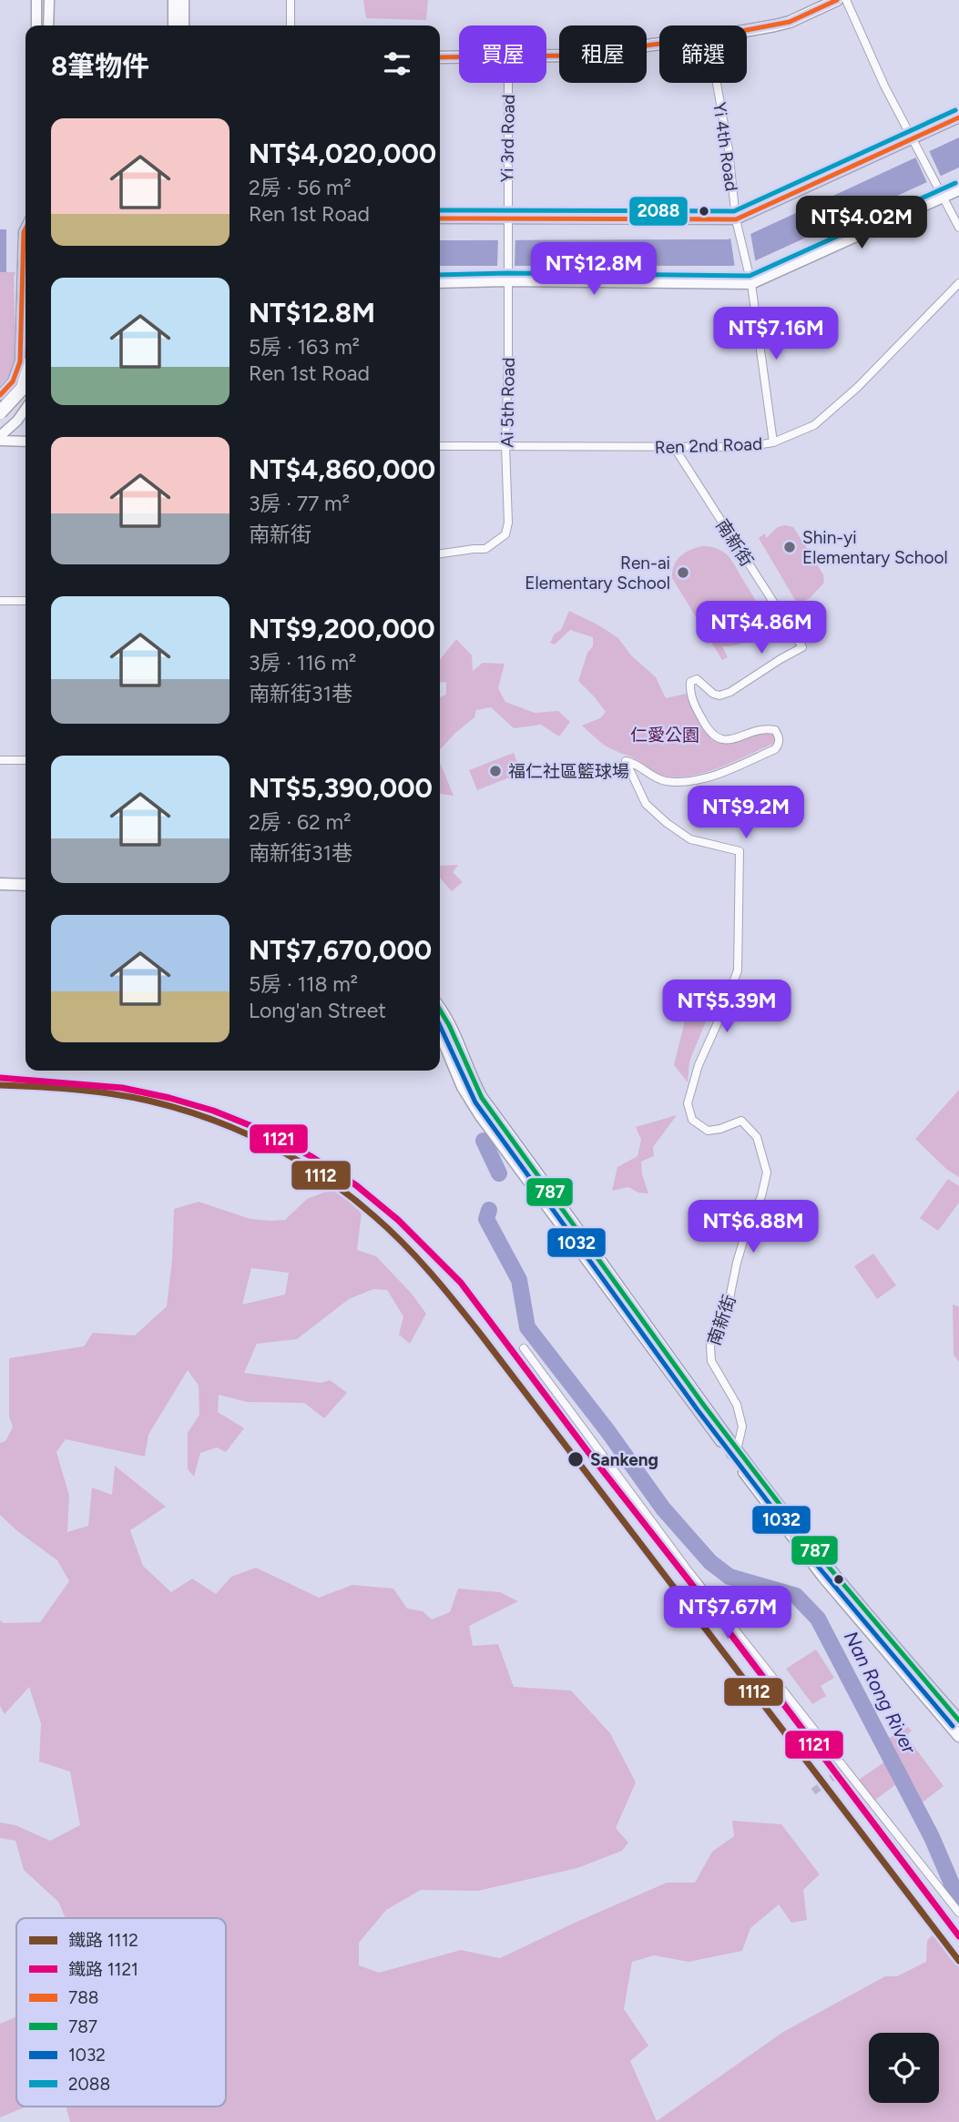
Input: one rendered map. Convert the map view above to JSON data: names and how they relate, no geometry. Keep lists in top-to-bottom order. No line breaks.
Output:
{"streets":{"street":["Yi 3rd Road","Yi 4th Road","Ai 5th Road","Ren 2nd Road","南新街"]},"crossings":[["Yi 3rd Road","Ai 5th Road"],["Yi 4th Road","Ren 2nd Road"],["Ai 5th Road","Ren 2nd Road"],["Ren 2nd Road","南新街"]],"water":["Nan Rong River"],"parks":["仁愛公園"],"places":["Shin-yi Elementary School","Ren-ai Elementary School","福仁社區籃球場","Sankeng"],"lines":["transit line 788","transit line 2088","transit line 787","transit line 1032","rail line 1121","rail line 1112"],"legend":["鐵路 1112","鐵路 1121","788","787","1032","2088"],"page":{"chip":["買屋","租屋","篩選"],"heading":"8筆物件","list":[{"name":"NT$4,020,000","note":"2房 · 56 m² · Ren 1st Road"},{"name":"NT$12.8M","note":"5房 · 163 m² · Ren 1st Road"},{"name":"NT$4,860,000","note":"3房 · 77 m² · 南新街"},{"name":"NT$9,200,000","note":"3房 · 116 m² · 南新街31巷"},{"name":"NT$5,390,000","note":"2房 · 62 m² · 南新街31巷"},{"name":"NT$7,670,000","note":"5房 · 118 m² · Long'an Street"}],"price":["NT$4.02M","NT$12.8M","NT$7.16M","NT$4.86M","NT$9.2M","NT$5.39M","NT$6.88M","NT$7.67M"]}}
